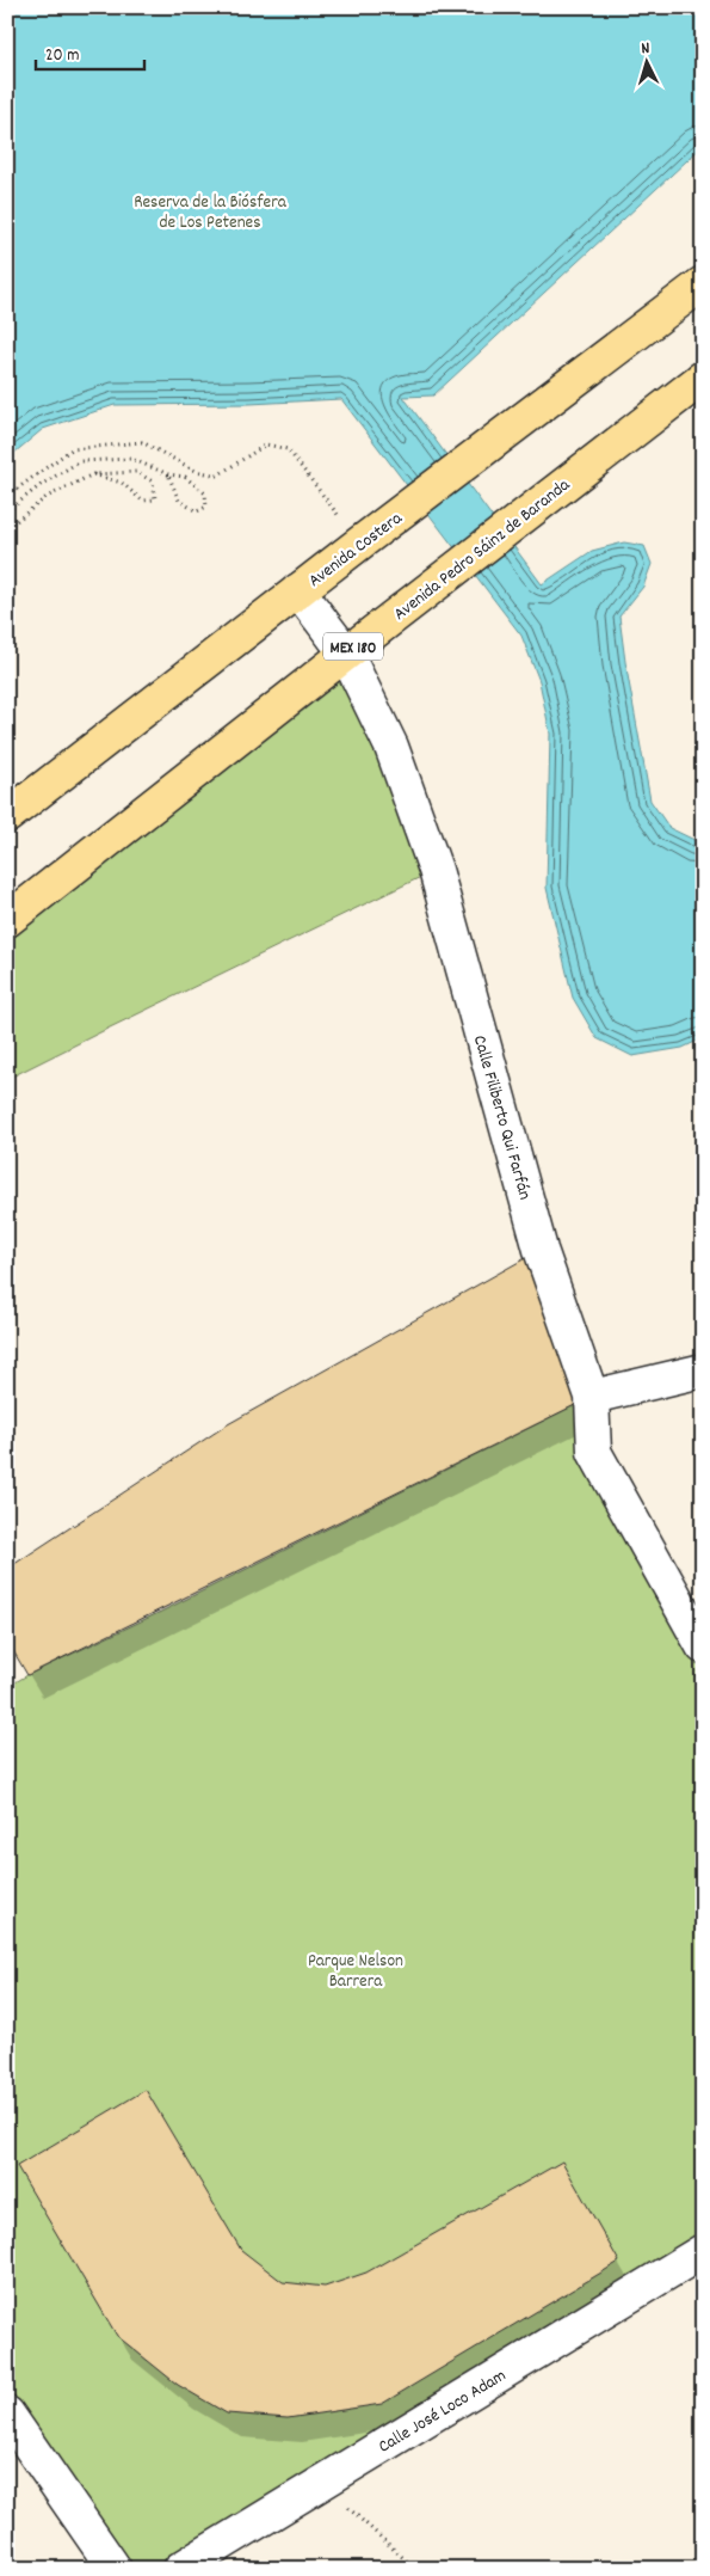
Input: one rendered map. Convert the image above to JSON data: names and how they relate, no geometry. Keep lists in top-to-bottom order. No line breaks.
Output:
{"streets":{"main road":["Avenida Costera","Avenida Pedro Sáinz de Baranda","MEX 180"],"street":["Calle Filiberto Qui Farfán","Calle José Loco Adam"]},"crossings":[["Avenida Costera","Calle Filiberto Qui Farfán"],["Avenida Pedro Sáinz de Baranda","Calle Filiberto Qui Farfán"]],"parks":["Reserva de la Biósfera de Los Petenes","Parque Nelson Barrera"],"scale_bar":"20 m","north":"top"}
